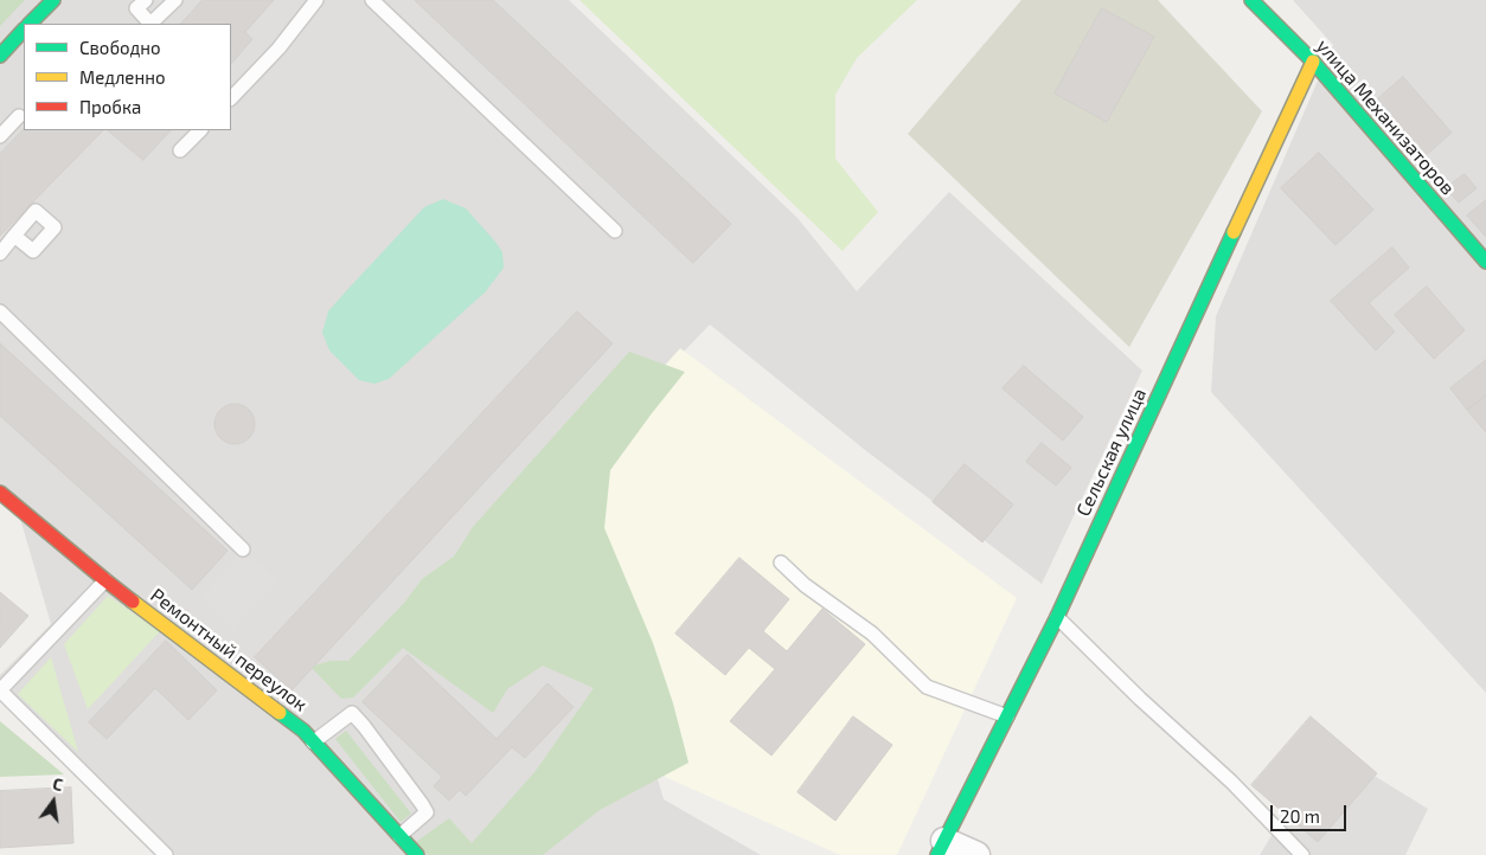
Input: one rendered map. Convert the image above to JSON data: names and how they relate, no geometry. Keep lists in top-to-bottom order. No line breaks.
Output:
{"streets":{"street":["улица Механизаторов","Сельская улица","Ремонтный переулок"]},"crossings":[["улица Механизаторов","Сельская улица"]],"legend":["Свободно","Медленно","Пробка"],"scale_bar":"20 m","north":"top"}
